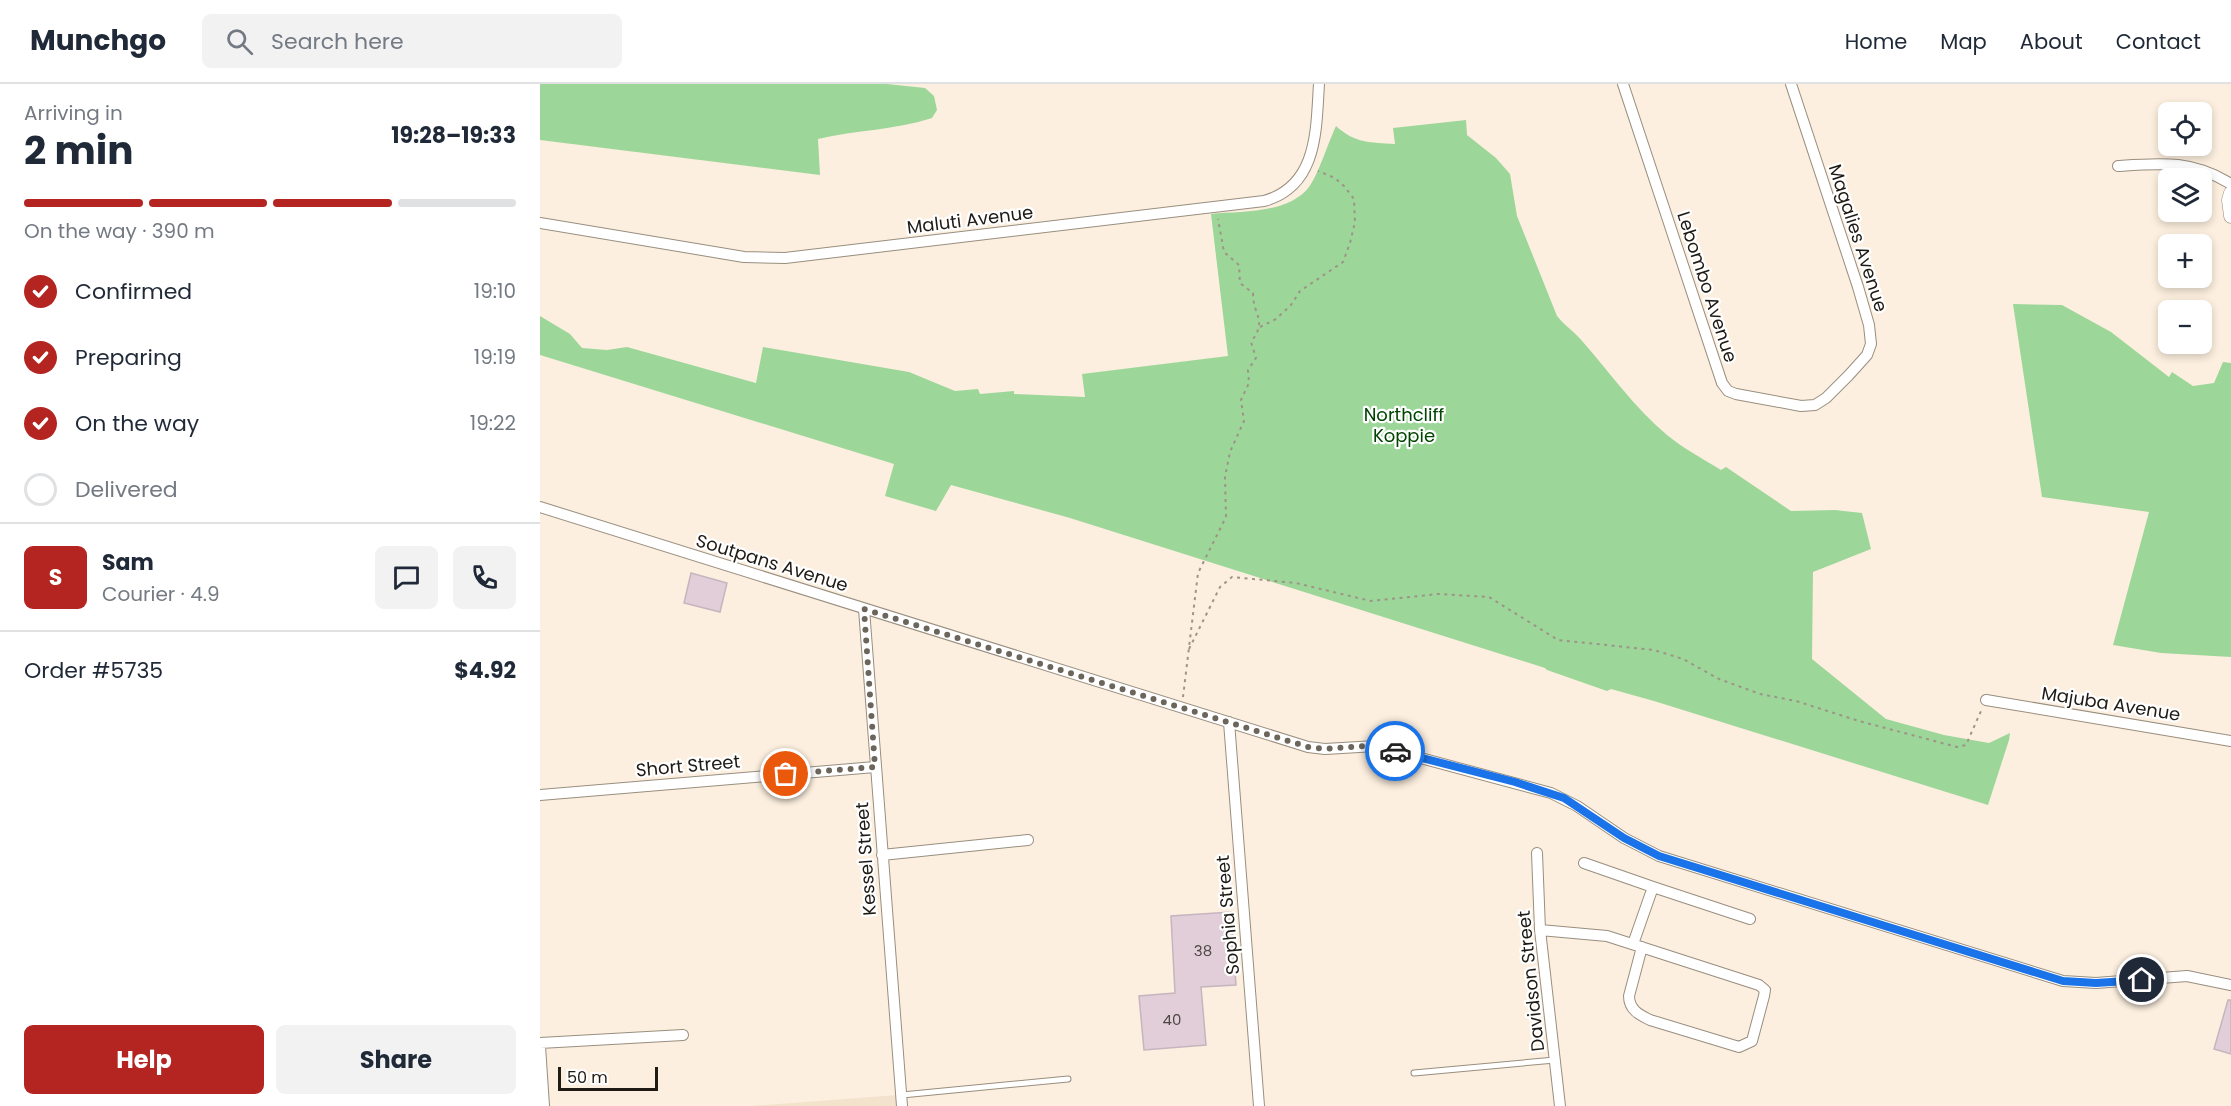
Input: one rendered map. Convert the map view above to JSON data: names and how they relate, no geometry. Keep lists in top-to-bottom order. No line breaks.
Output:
{"streets":{"street":["Maluti Avenue","Magalies Avenue","Lebombo Avenue","Soutpans Avenue","Majuba Avenue","Short Street","Kessel Street","Sophia Street","Davidson Street"]},"crossings":[["Magalies Avenue","Lebombo Avenue"],["Soutpans Avenue","Kessel Street"],["Soutpans Avenue","Sophia Street"],["Short Street","Kessel Street"]],"parks":["Northcliff Koppie"],"house_numbers":["38","40"],"scale_bar":"50 m","page":{"header":"Munchgo","search":"Search here","nav":["Home","Map","About","Contact"],"heading":["2 min","Arriving in","19:28–19:33"],"panel":["Sam","Courier · 4.9","Order #5735","$4.92"],"map_buttons":["+","−"],"bar":"On the way · 390 m","list":[["Confirmed","19:10"],["Preparing","19:19"],["On the way","19:22"],"Delivered"],"round":"S","buttons":["Help","Share"],"scale":"50 m"}}
